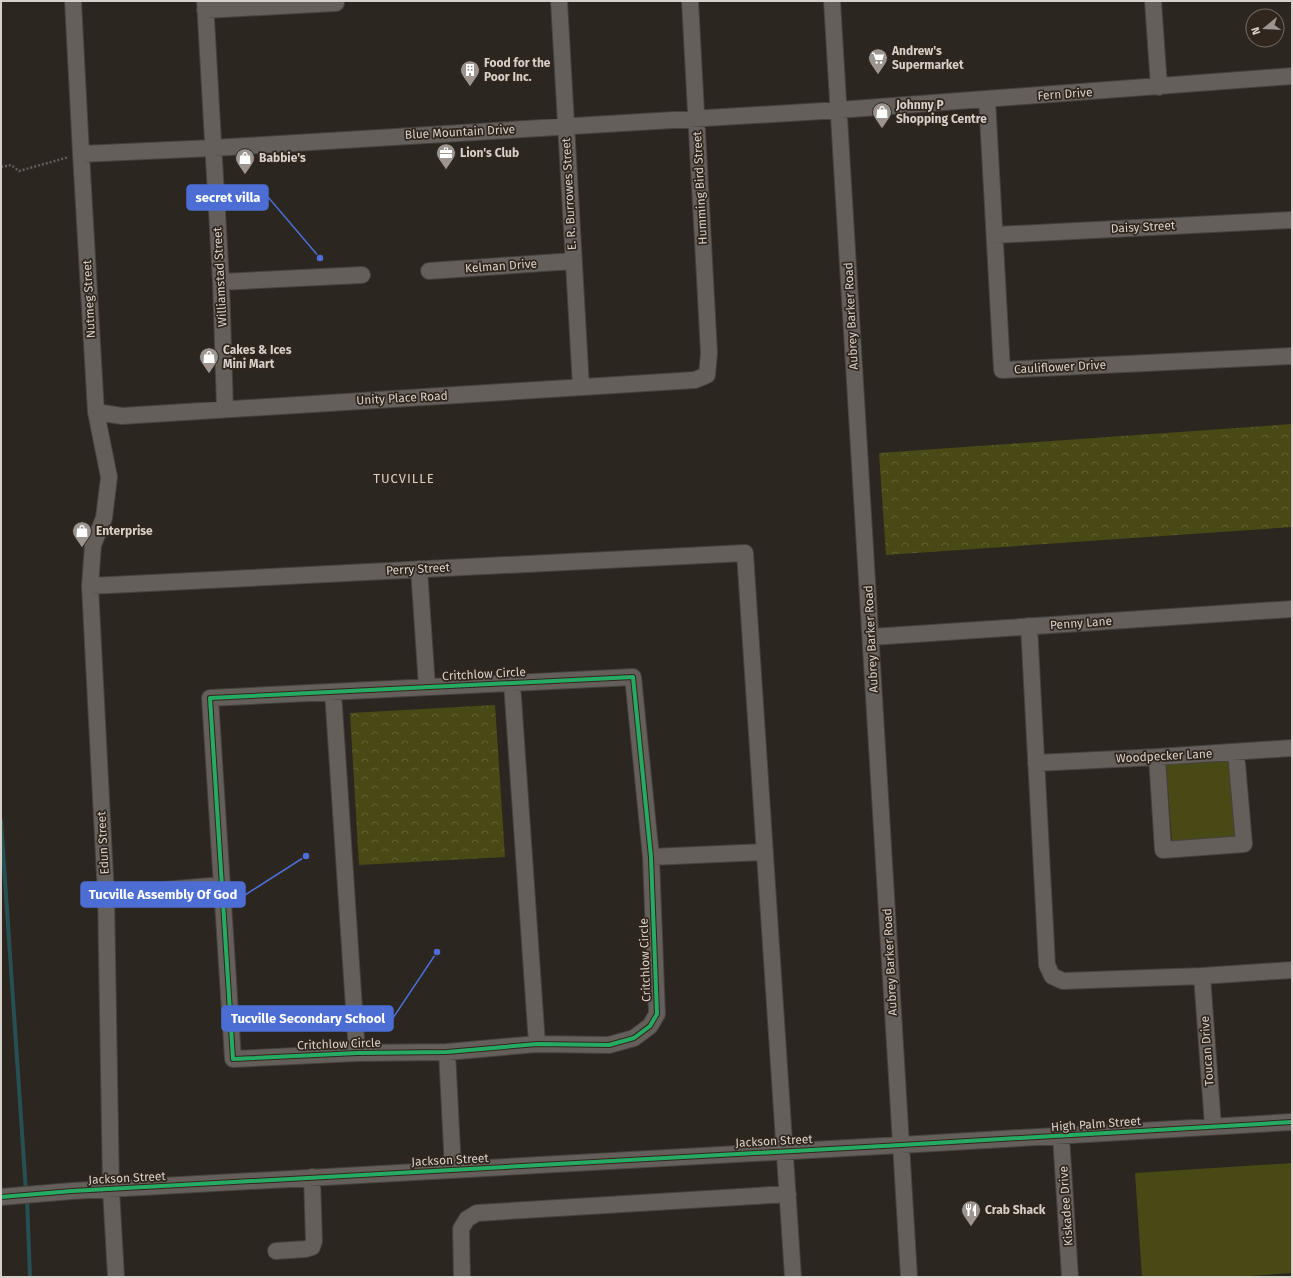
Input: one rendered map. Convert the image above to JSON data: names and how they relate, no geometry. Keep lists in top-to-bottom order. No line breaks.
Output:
{"streets":{"street":["Fern Drive","Blue Mountain Drive","Humming Bird Street","E. R. Burrowes Street","Daisy Street","Kelman Drive","Williamstad Street","Nutmeg Street","Aubrey Barker Road","Cauliflower Drive","Unity Place Road","Perry Street","Penny Lane","Critchlow Circle","Woodpecker Lane","Edun Street","Toucan Drive","High Palm Street","Jackson Street","Kiskadee Drive"]},"crossings":[["Fern Drive","Blue Mountain Drive"],["Fern Drive","Aubrey Barker Road"],["Fern Drive","Cauliflower Drive"],["Blue Mountain Drive","Humming Bird Street"],["Blue Mountain Drive","E. R. Burrowes Street"],["Blue Mountain Drive","Williamstad Street"],["Blue Mountain Drive","Nutmeg Street"],["Blue Mountain Drive","Aubrey Barker Road"],["Humming Bird Street","Unity Place Road"],["E. R. Burrowes Street","Kelman Drive"],["E. R. Burrowes Street","Unity Place Road"],["Daisy Street","Cauliflower Drive"],["Williamstad Street","Unity Place Road"],["Nutmeg Street","Unity Place Road"],["Nutmeg Street","Perry Street"],["Nutmeg Street","Edun Street"],["Aubrey Barker Road","Penny Lane"],["Aubrey Barker Road","High Palm Street"],["Aubrey Barker Road","Jackson Street"],["Perry Street","Edun Street"],["Edun Street","Jackson Street"],["Toucan Drive","High Palm Street"],["High Palm Street","Jackson Street"],["High Palm Street","Kiskadee Drive"]],"districts":["TUCVILLE"],"places":{"supermarket":["Andrew's Supermarket"],"building":["Food for the Poor Inc."],"shop":["Johnny P Shopping Centre","Babbie's","Cakes & Ices Mini Mart","Enterprise"],"office":["Lion's Club"],"other":["secret villa","Tucville Assembly Of God","Tucville Secondary School"],"restaurant":["Crab Shack"]},"north":"left"}
